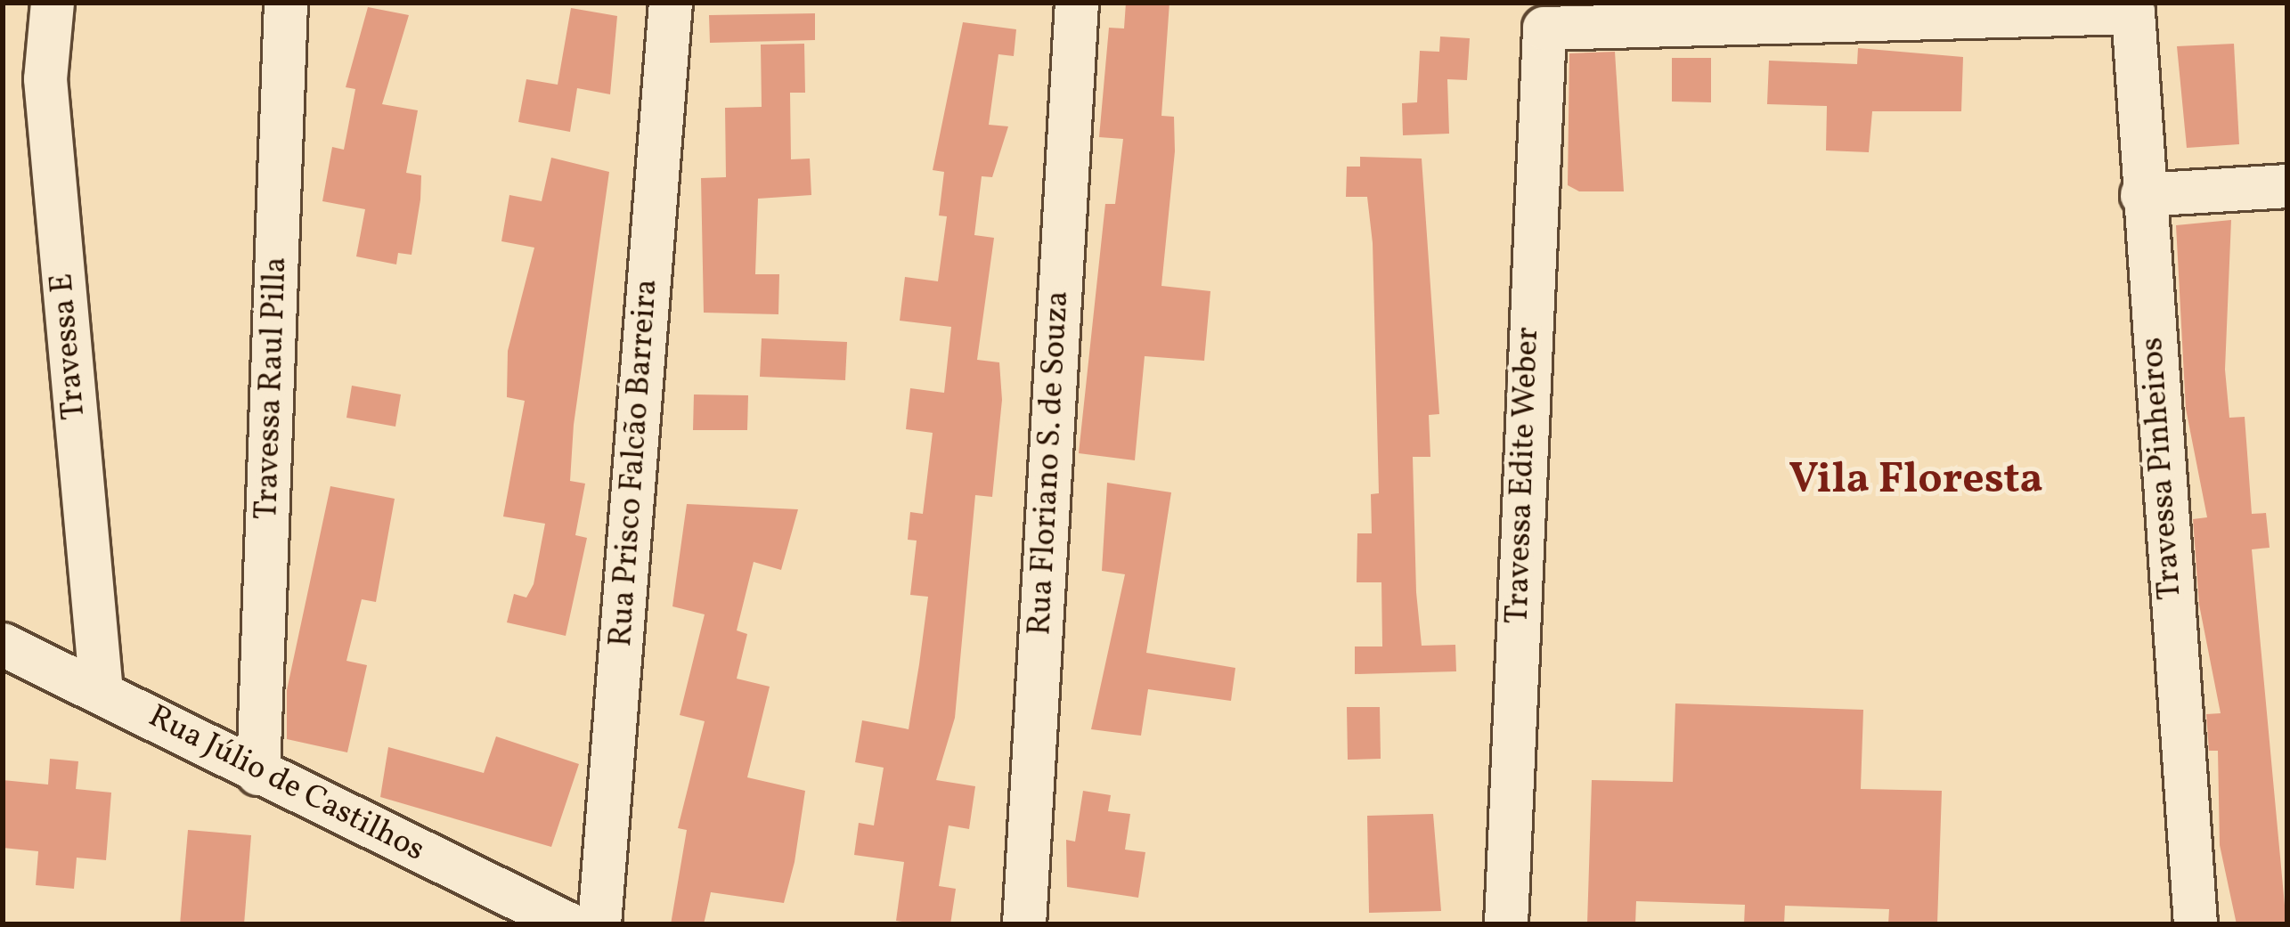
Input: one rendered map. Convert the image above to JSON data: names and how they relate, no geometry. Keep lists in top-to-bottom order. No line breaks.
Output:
{"streets":{"street":["Travessa E","Travessa Raul Pilla","Rua Prisco Falcão Barreira","Rua Floriano S. de Souza","Travessa Pinheiros","Travessa Edite Weber","Rua Júlio de Castilhos"]},"crossings":[["Travessa E","Rua Júlio de Castilhos"],["Travessa Raul Pilla","Rua Júlio de Castilhos"],["Travessa Pinheiros","Travessa Edite Weber"]],"districts":["Vila Floresta"]}
